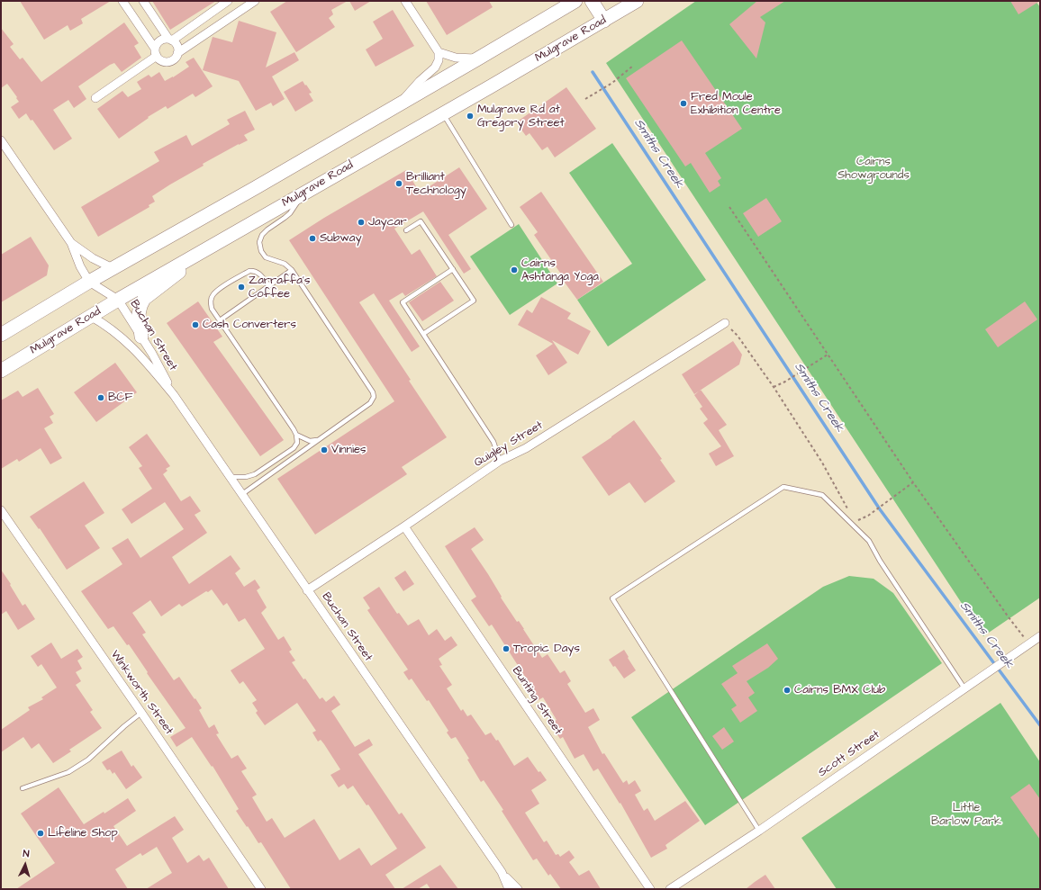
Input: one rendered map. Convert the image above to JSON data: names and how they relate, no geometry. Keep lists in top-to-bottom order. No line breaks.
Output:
{"streets":{"main road":["Mulgrave Road"],"street":["Buchan Street","Quigley Street","Winkworth Street","Bunting Street","Scott Street"]},"crossings":[["Mulgrave Road","Buchan Street"],["Buchan Street","Quigley Street"],["Quigley Street","Bunting Street"]],"water":["Smiths Creek"],"parks":["Cairns Showgrounds","Little Barlow Park"],"places":["Fred Moule Exhibition Centre","Mulgrave Rd at Gregory Street","Brilliant Technology","Jaycar","Subway","Cairns Ashtanga Yoga","Zarraffa's Coffee","Cash Converters","BCF","Vinnies","Tropic Days","Cairns BMX Club","Lifeline Shop"],"north":"top"}
